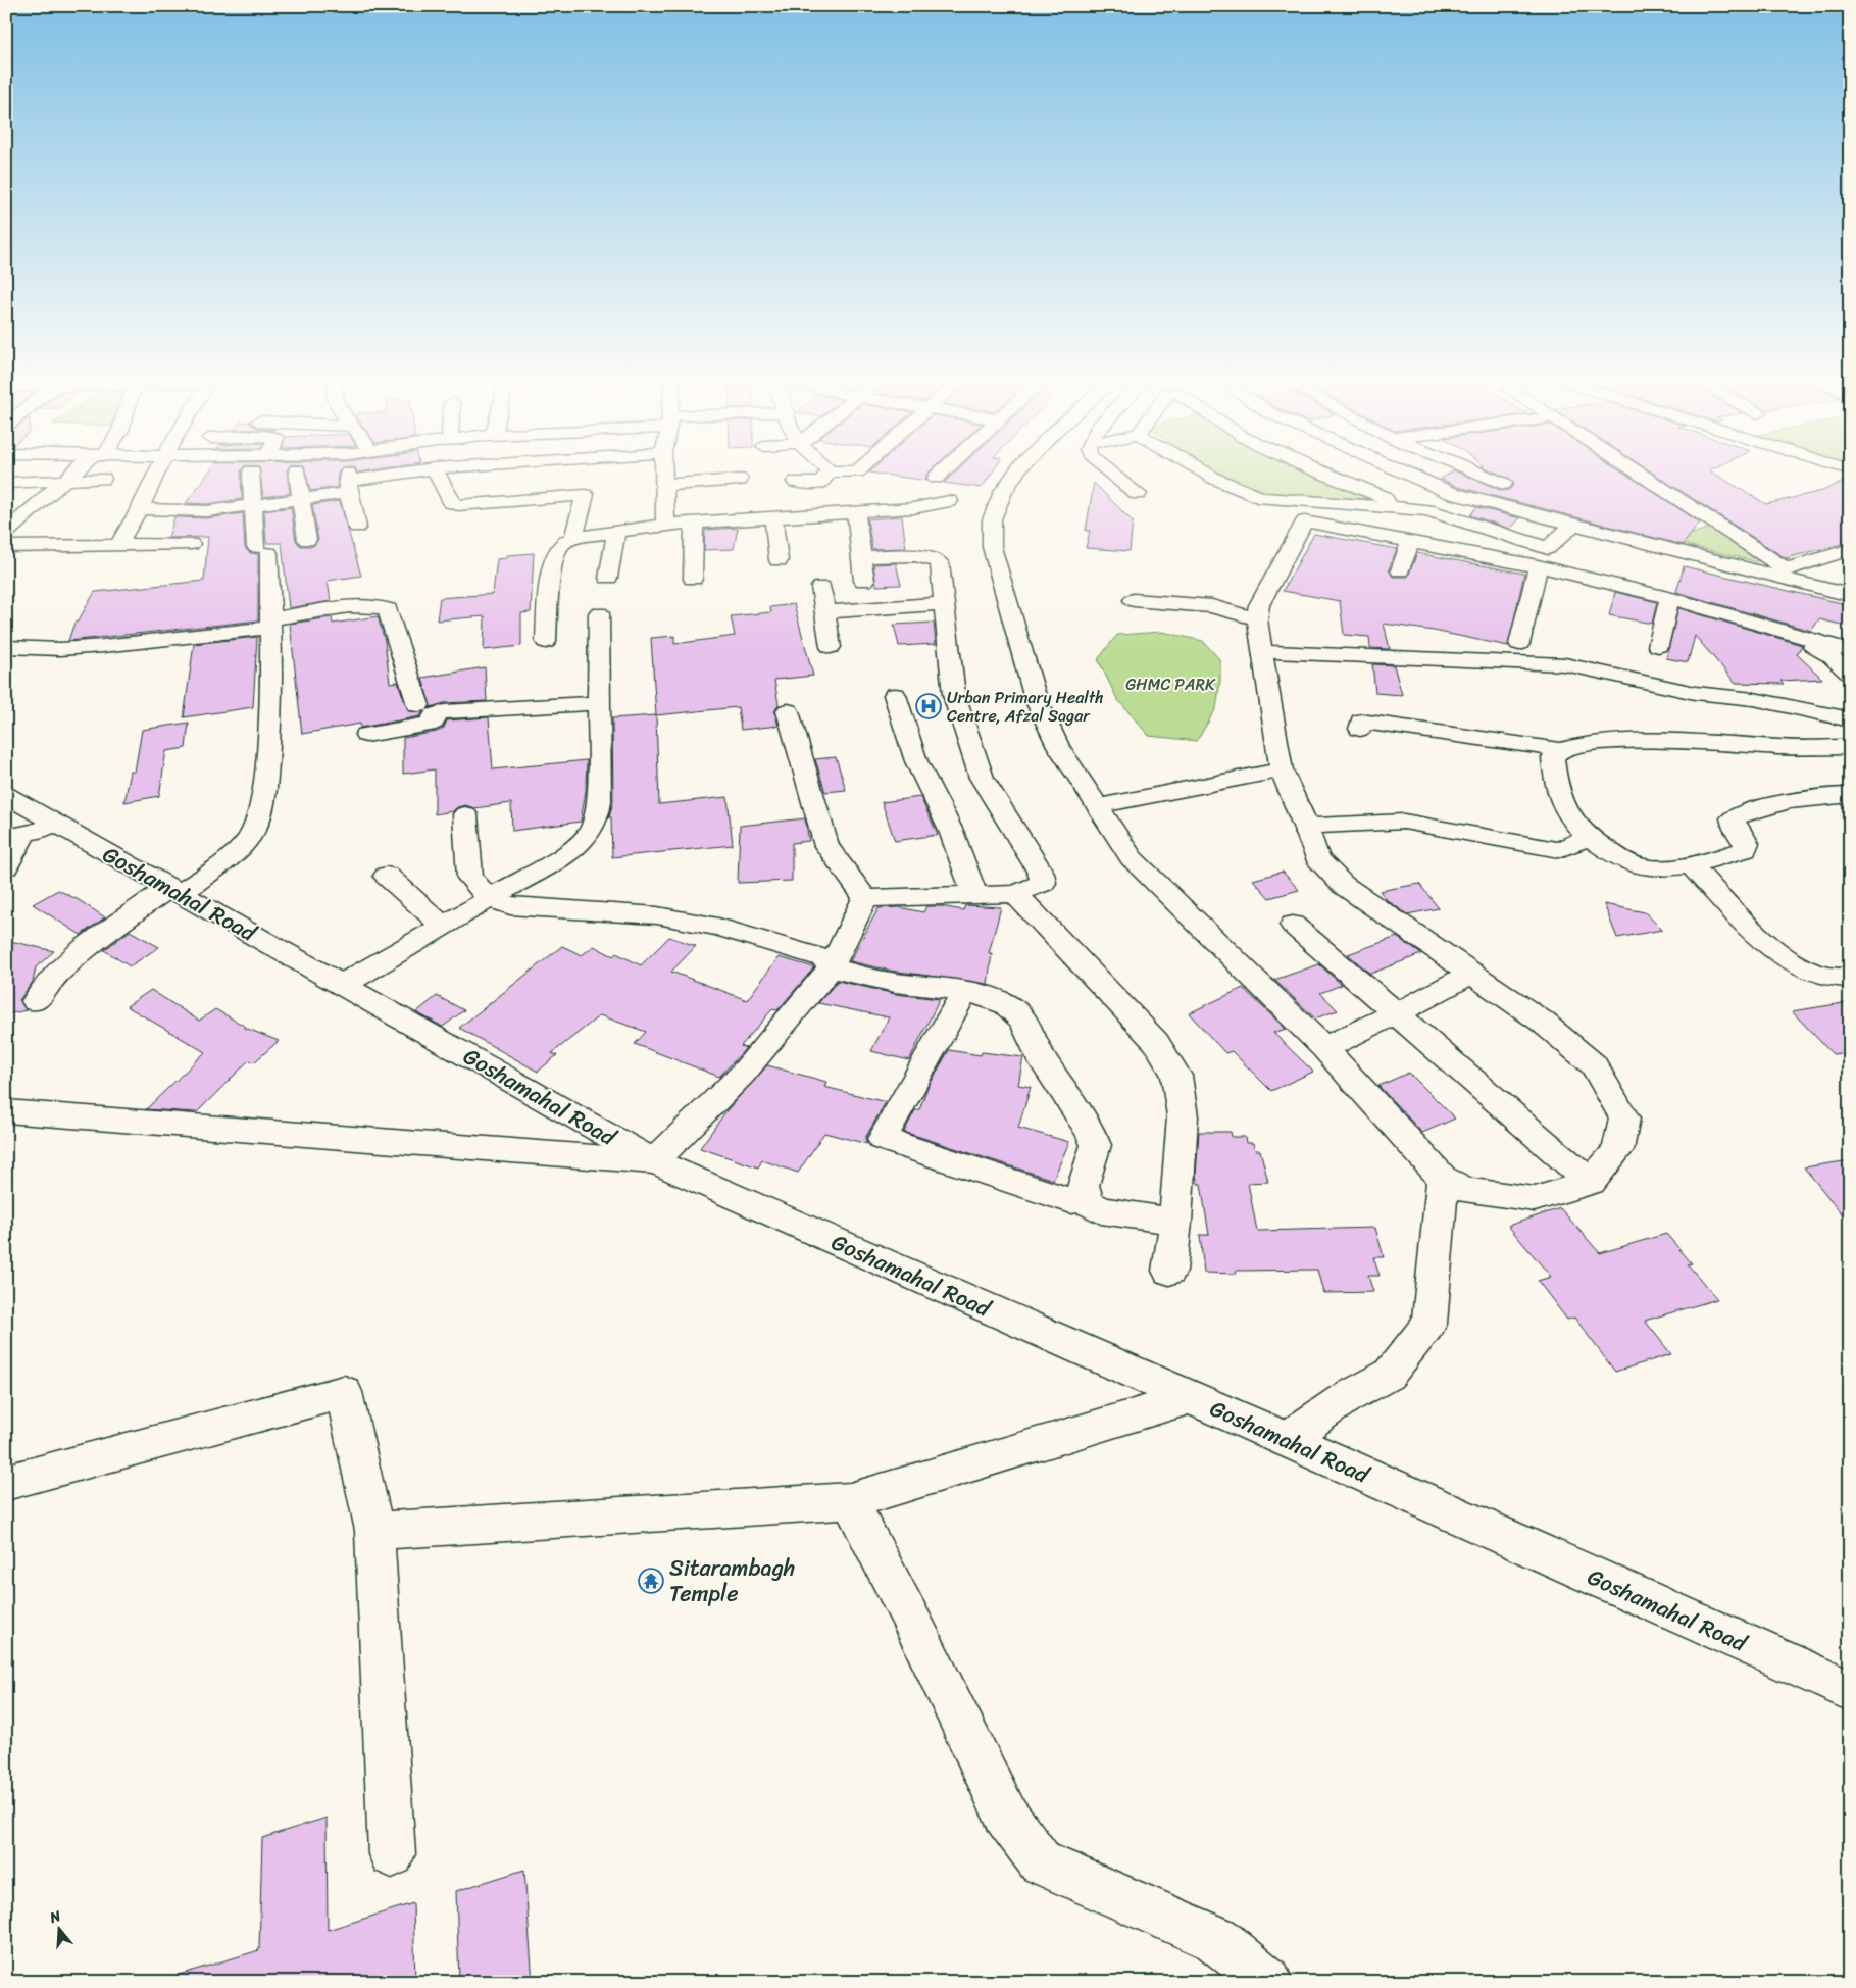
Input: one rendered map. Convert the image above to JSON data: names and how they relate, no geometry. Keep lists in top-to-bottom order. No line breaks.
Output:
{"streets":{"street":["Goshamahal Road"]},"parks":["GHMC PARK"],"places":{"hospital":["Urban Primary Health Centre, Afzal Sagar"],"temple":["Sitarambagh Temple"]},"north":"top"}
